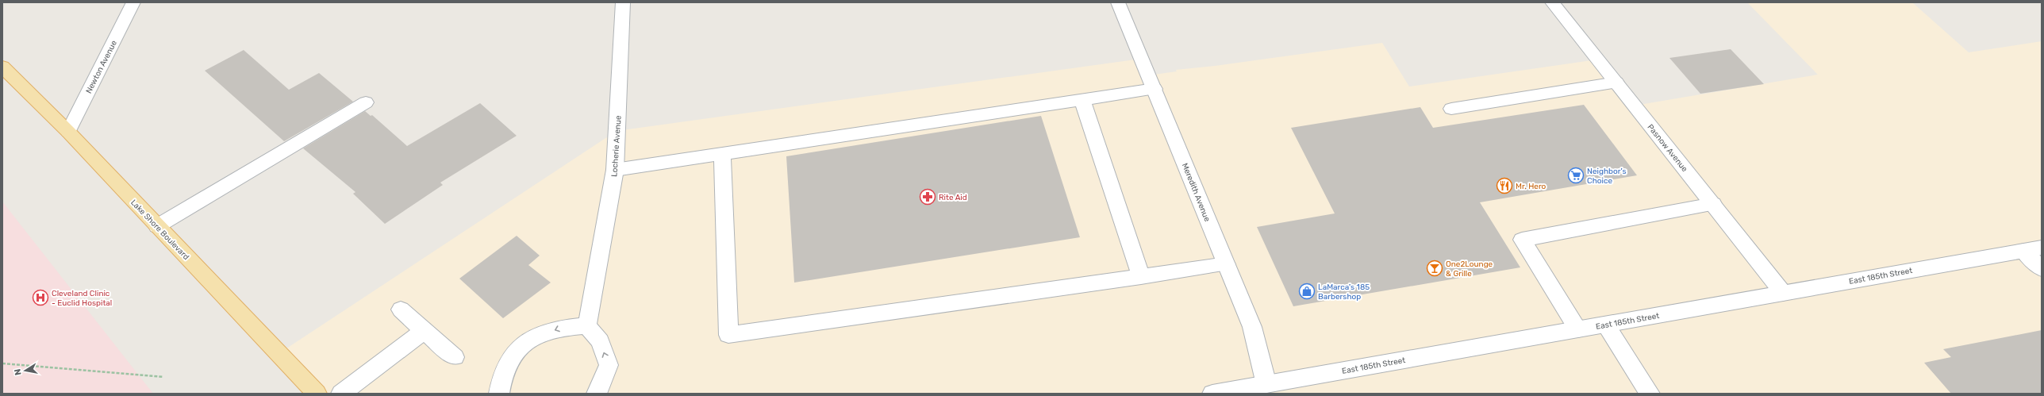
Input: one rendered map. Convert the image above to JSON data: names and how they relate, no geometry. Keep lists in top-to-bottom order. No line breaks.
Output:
{"streets":{"main road":["Lake Shore Boulevard"],"street":["Newton Avenue","Locherie Avenue","Pasnow Avenue","Meredith Avenue","East 185th Street"]},"crossings":[["Newton Avenue","Lake Shore Boulevard"],["Pasnow Avenue","East 185th Street"],["Meredith Avenue","East 185th Street"]],"places":{"supermarket":["Neighbor's Choice"],"restaurant":["Mr. Hero"],"pharmacy":["Rite Aid"],"bar":["One2Lounge & Grille"],"shop":["LaMarca's 185 Barbershop"],"hospital":["Cleveland Clinic - Euclid Hospital"]},"north":"left"}
